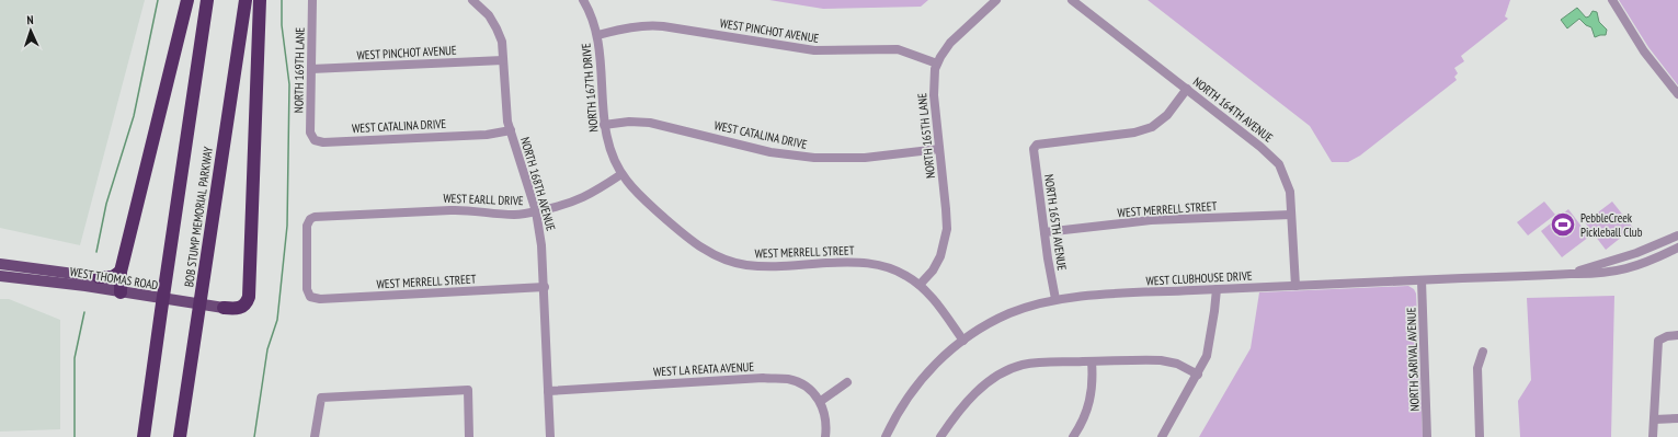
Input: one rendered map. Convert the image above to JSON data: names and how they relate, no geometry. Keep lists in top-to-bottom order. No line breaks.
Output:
{"streets":{"highway":["BOB STUMP MEMORIAL PARKWAY"],"main road":["WEST THOMAS ROAD"],"street":["WEST PINCHOT AVENUE","NORTH 169TH LANE","NORTH 167TH DRIVE","NORTH 164TH AVENUE","WEST CATALINA DRIVE","NORTH 165TH LANE","NORTH 168TH AVENUE","WEST EARLL DRIVE","WEST MERRELL STREET","NORTH 165TH AVENUE","WEST CLUBHOUSE DRIVE","NORTH SARIVAL AVENUE","WEST LA REATA AVENUE"]},"crossings":[["WEST PINCHOT AVENUE","NORTH 169TH LANE"],["WEST PINCHOT AVENUE","NORTH 167TH DRIVE"],["WEST PINCHOT AVENUE","NORTH 165TH LANE"],["WEST PINCHOT AVENUE","NORTH 168TH AVENUE"],["NORTH 169TH LANE","WEST CATALINA DRIVE"],["NORTH 167TH DRIVE","WEST CATALINA DRIVE"],["NORTH 167TH DRIVE","WEST EARLL DRIVE"],["NORTH 167TH DRIVE","WEST MERRELL STREET"],["NORTH 164TH AVENUE","WEST MERRELL STREET"],["NORTH 164TH AVENUE","NORTH 165TH AVENUE"],["NORTH 164TH AVENUE","WEST CLUBHOUSE DRIVE"],["WEST CATALINA DRIVE","NORTH 165TH LANE"],["WEST CATALINA DRIVE","NORTH 168TH AVENUE"],["NORTH 165TH LANE","WEST MERRELL STREET"],["NORTH 168TH AVENUE","WEST EARLL DRIVE"],["NORTH 168TH AVENUE","WEST MERRELL STREET"],["NORTH 168TH AVENUE","WEST LA REATA AVENUE"],["WEST EARLL DRIVE","WEST MERRELL STREET"],["WEST MERRELL STREET","NORTH 165TH AVENUE"],["WEST MERRELL STREET","WEST CLUBHOUSE DRIVE"],["NORTH 165TH AVENUE","WEST CLUBHOUSE DRIVE"],["WEST CLUBHOUSE DRIVE","NORTH SARIVAL AVENUE"]],"places":{"sports":["PebbleCreek Pickleball Club"]},"north":"top"}
